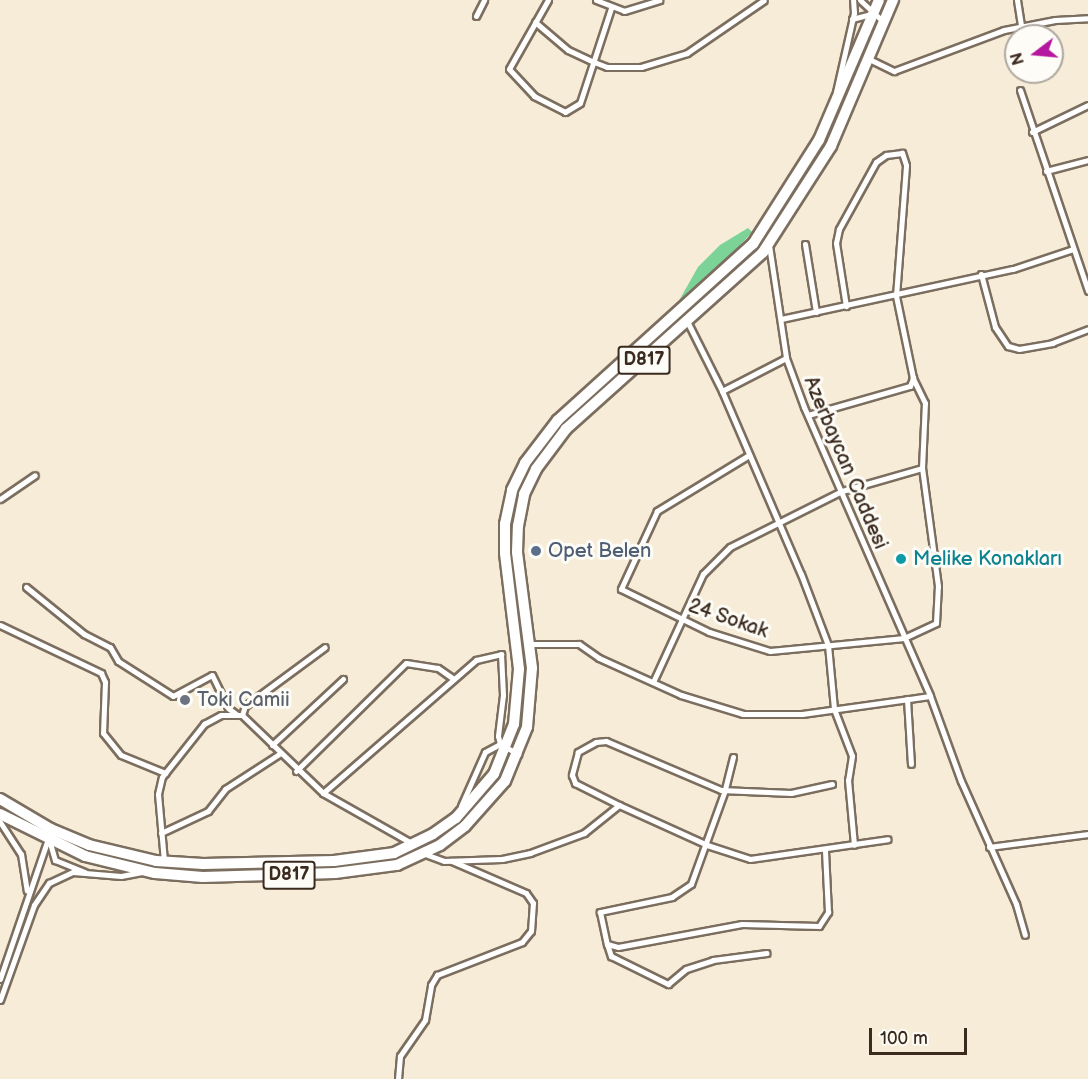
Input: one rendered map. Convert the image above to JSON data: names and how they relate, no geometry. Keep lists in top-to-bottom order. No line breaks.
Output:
{"streets":{"highway":["D817"],"street":["Azerbaycan Caddesi","24 Sokak"]},"crossings":[["D817","Azerbaycan Caddesi"],["Azerbaycan Caddesi","24 Sokak"]],"places":["Opet Belen","Melike Konakları","Toki Camii"],"scale_bar":"100 m","north":"left"}
